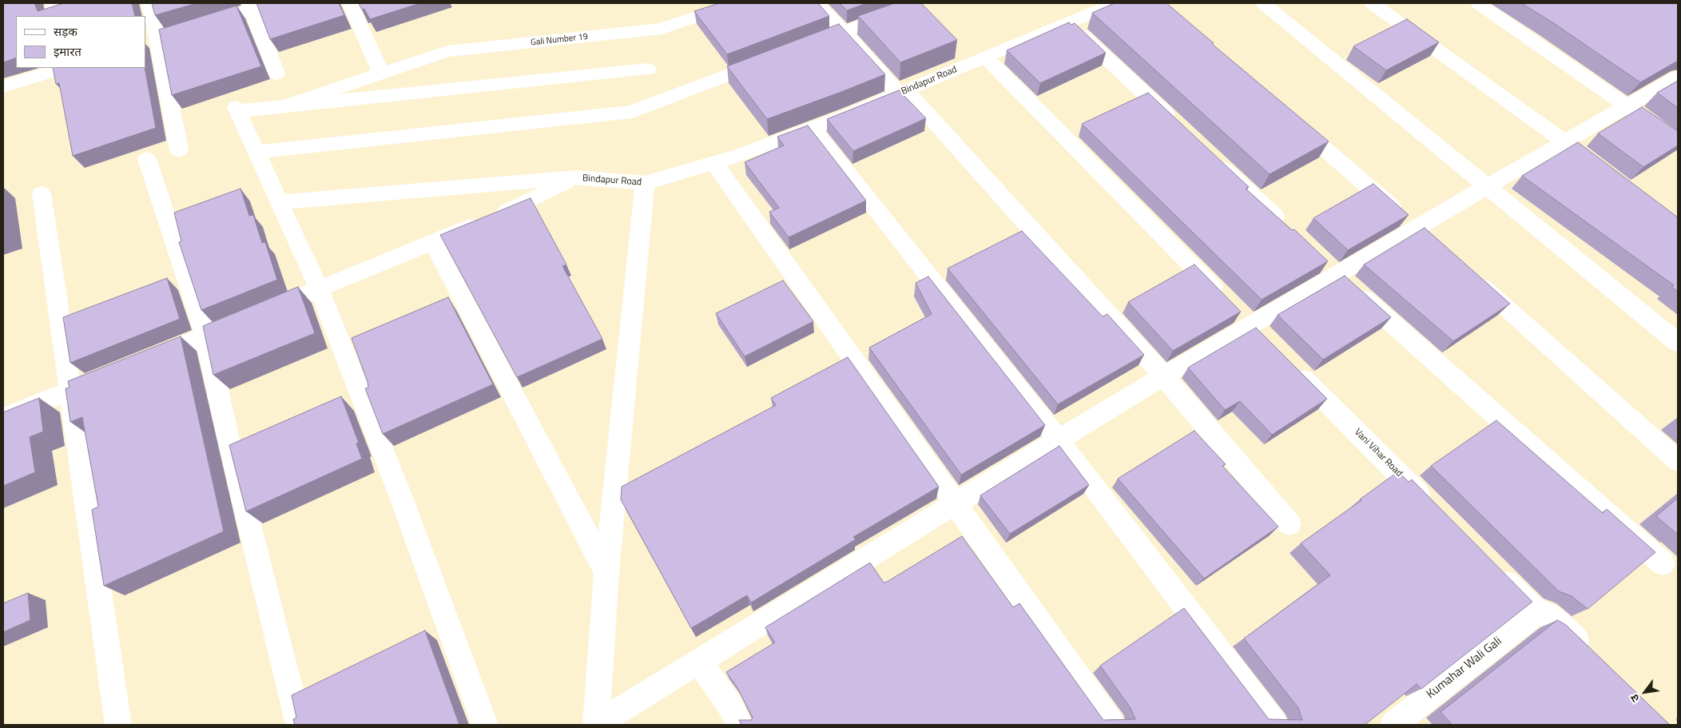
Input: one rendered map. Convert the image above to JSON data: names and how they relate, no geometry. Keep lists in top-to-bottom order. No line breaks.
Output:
{"streets":{"street":["Gali Number 19","Bindapur Road","Vani Vihar Road","Kumahar Wali Gali"]},"legend":["सड़क","इमारत"],"north":"bottom left"}
